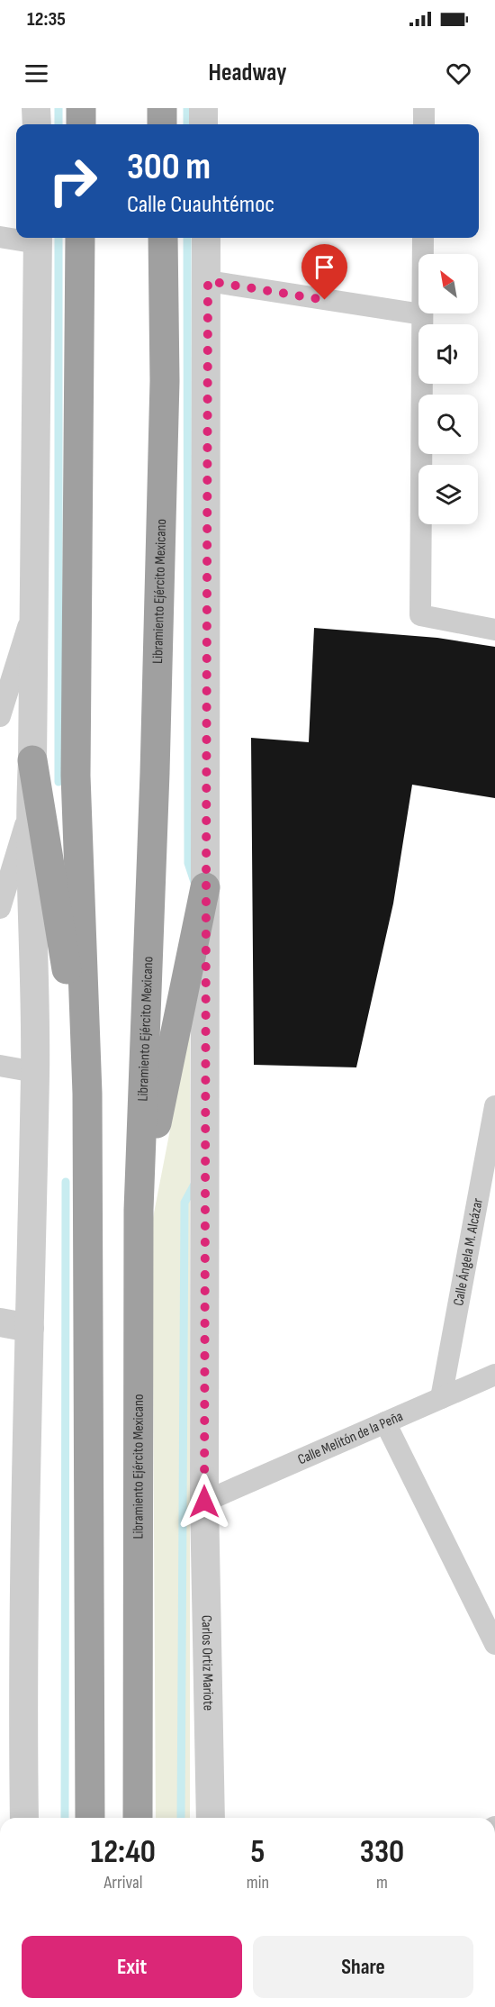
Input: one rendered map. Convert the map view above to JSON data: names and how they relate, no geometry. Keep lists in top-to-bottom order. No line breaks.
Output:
{"streets":{"highway":["Libramiento Ejército Mexicano"],"street":["Calle Ángela M. Alcázar","Calle Melitón de la Peña","Carlos Ortiz Mariote"]},"crossings":[["Calle Ángela M. Alcázar","Calle Melitón de la Peña"],["Calle Melitón de la Peña","Carlos Ortiz Mariote"]],"north":"top left","page":{"status":"12:35","header":"Headway","turn":["300 m","Calle Cuauhtémoc"],"eta":["12:40","Arrival","5","min","330","m"],"buttons":["Exit","Share"]}}
